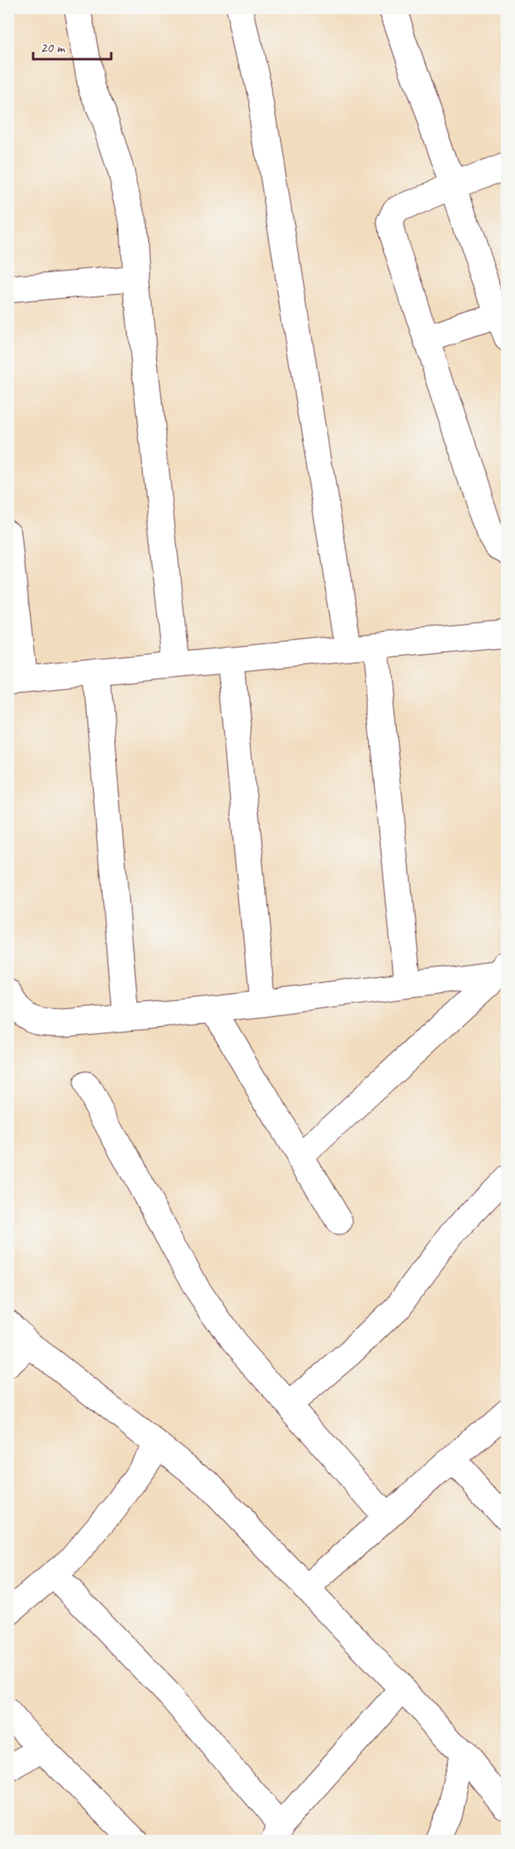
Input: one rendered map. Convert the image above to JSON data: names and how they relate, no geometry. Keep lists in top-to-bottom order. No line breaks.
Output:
{"scale_bar":"20 m"}
